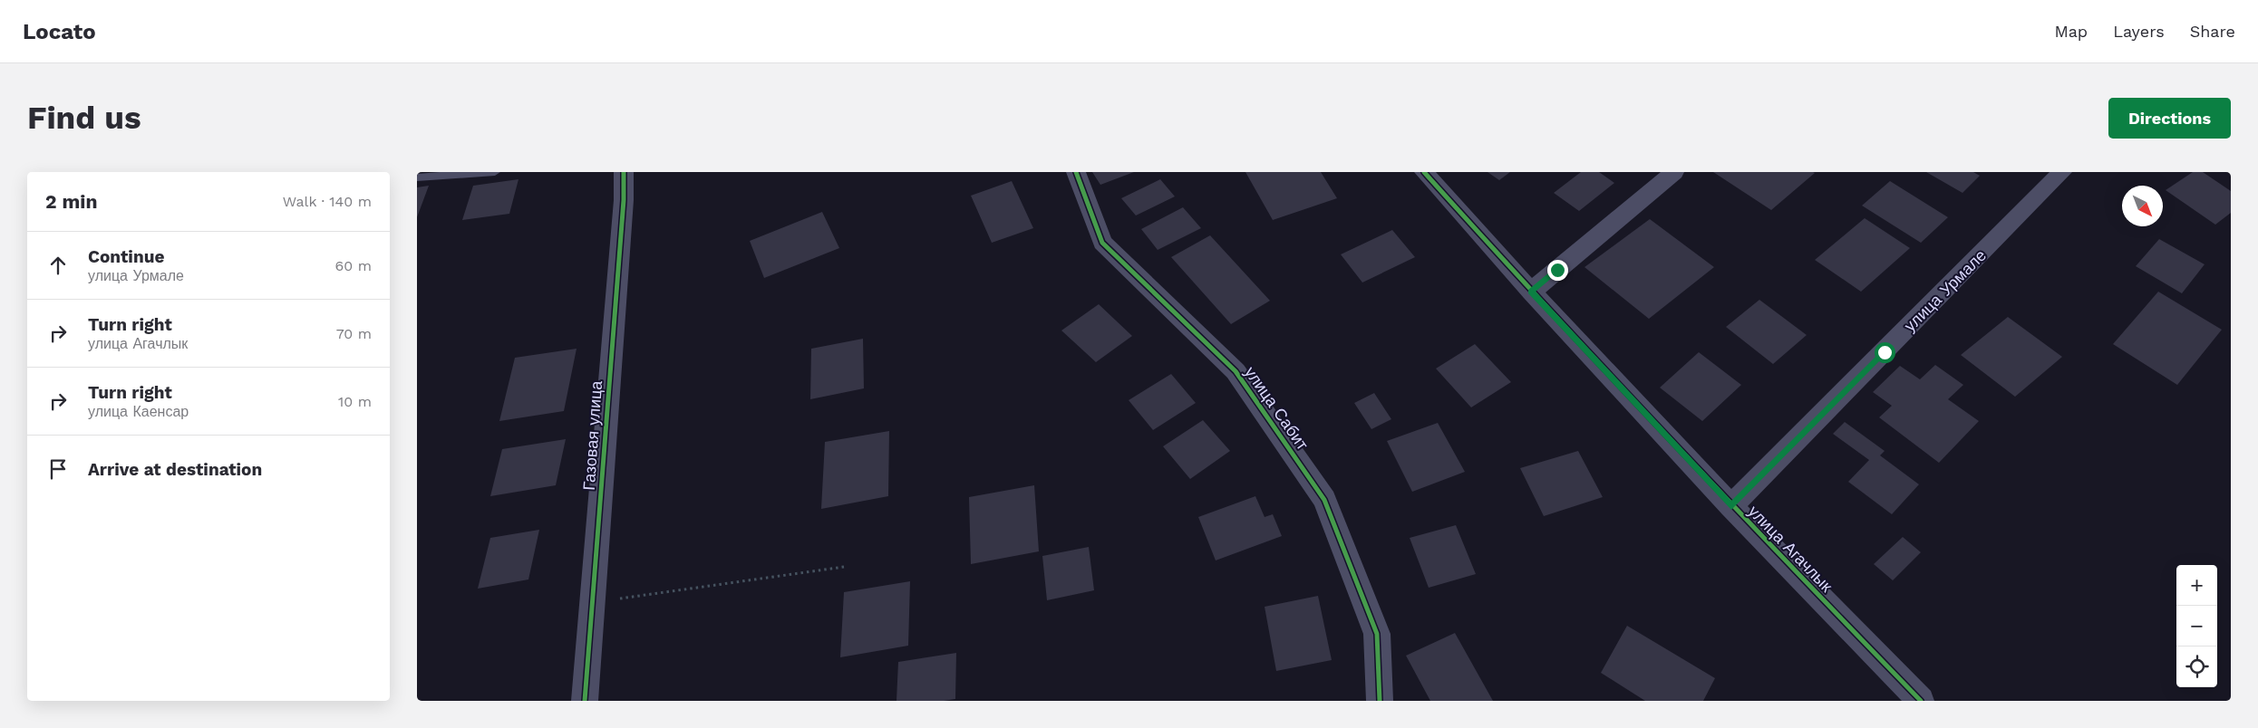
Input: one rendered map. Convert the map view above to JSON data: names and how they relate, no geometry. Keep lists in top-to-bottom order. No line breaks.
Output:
{"streets":{"street":["улица Урмале","улица Сабит","Газовая улица","улица Агачлык"]},"crossings":[["улица Урмале","улица Агачлык"]],"north":"bottom right","page":{"header":"Locato","nav":["Map","Layers","Share"],"buttons":"Directions","title":"Find us","heading":["2 min","Walk · 140 m"],"list":[["Continue","улица Урмале","60 m"],["Turn right","улица Агачлык","70 m"],["Turn right","улица Каенсар","10 m"],"Arrive at destination"],"map_buttons":["+","−"]}}
